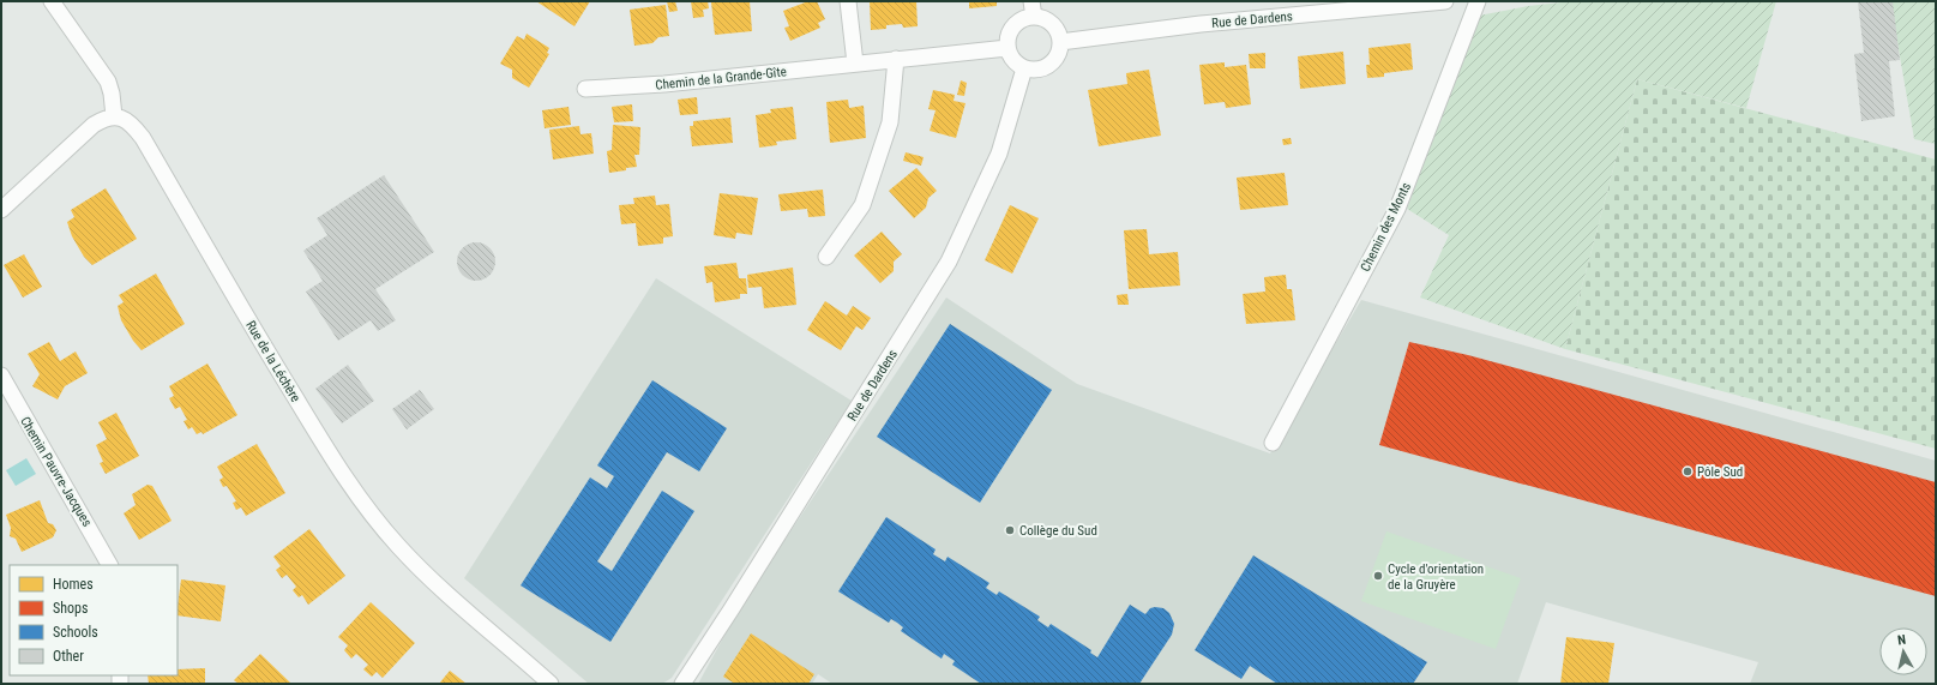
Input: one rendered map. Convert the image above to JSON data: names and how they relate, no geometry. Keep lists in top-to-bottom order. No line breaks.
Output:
{"streets":{"street":["Rue de Dardens","Chemin de la Grande-Gîte","Chemin des Monts","Rue de la Léchère","Chemin Pauvre-Jacques"]},"crossings":[["Rue de Dardens","Chemin de la Grande-Gîte"]],"places":["Pôle Sud","Collège du Sud","Cycle d'orientation de la Gruyère"],"legend":["Homes","Shops","Schools","Other"],"north":"top"}
